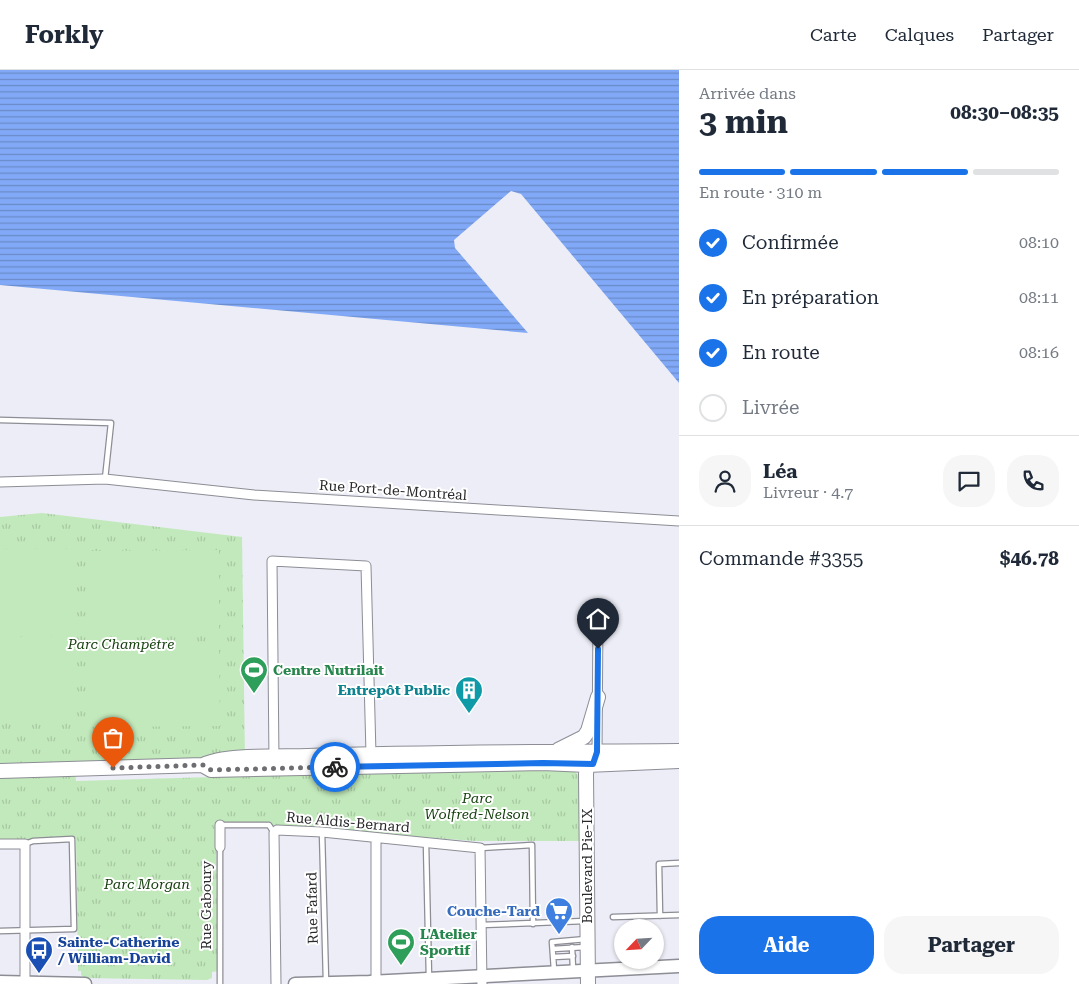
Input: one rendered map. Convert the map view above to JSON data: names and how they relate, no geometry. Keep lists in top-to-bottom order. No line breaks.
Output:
{"streets":{"main road":["Boulevard Pie-IX"],"street":["Rue Port-de-Montréal","Rue Aldis-Bernard","Rue Gaboury"],"lane":["Rue Fafard"]},"crossings":[["Rue Aldis-Bernard","Rue Fafard"]],"parks":["Parc Champêtre","Parc Wolfred-Nelson","Parc Morgan"],"places":{"sports":["Centre Nutrilait","L'Atelier Sportif"],"building":["Entrepôt Public"],"supermarket":["Couche-Tard"],"bus stop":["Sainte-Catherine / William-David"]},"north":"bottom left","page":{"header":"Forkly","nav":["Carte","Calques","Partager"],"heading":["3 min","Arrivée dans","08:30–08:35"],"panel":["Léa","Livreur · 4.7","Commande #3355","$46.78"],"bar":"En route · 310 m","list":[["Confirmée","08:10"],["En préparation","08:11"],["En route","08:16"],"Livrée"],"buttons":["Aide","Partager"]}}
